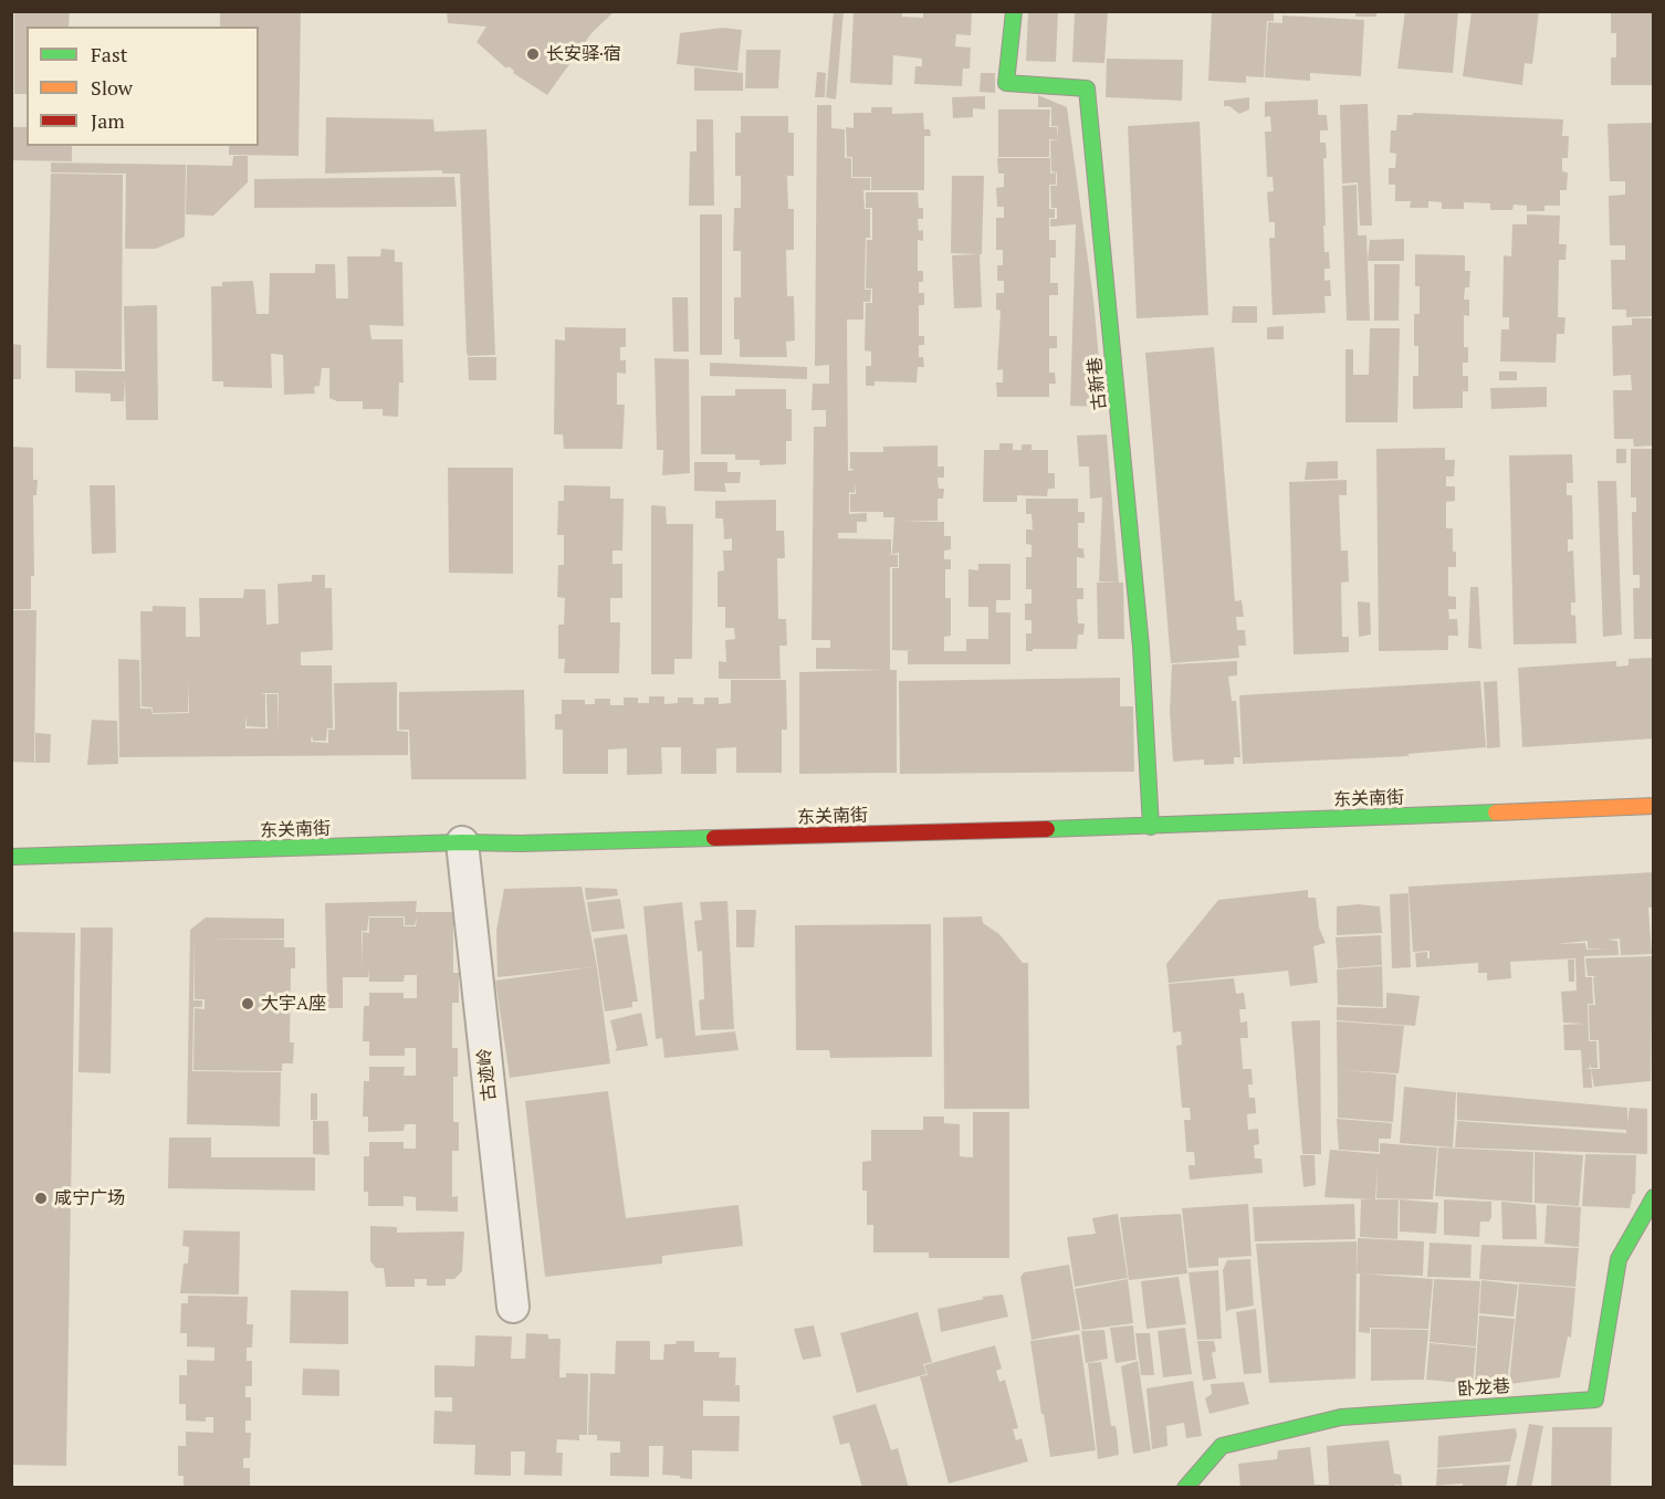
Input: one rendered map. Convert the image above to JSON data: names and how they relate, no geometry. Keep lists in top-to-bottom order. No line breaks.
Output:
{"streets":{"street":["古新巷","东关南街","古迹岭","卧龙巷"]},"crossings":[["古新巷","东关南街"],["东关南街","古迹岭"]],"places":["长安驿·宿","大宇A座","咸宁广场"],"legend":["Fast","Slow","Jam"]}
